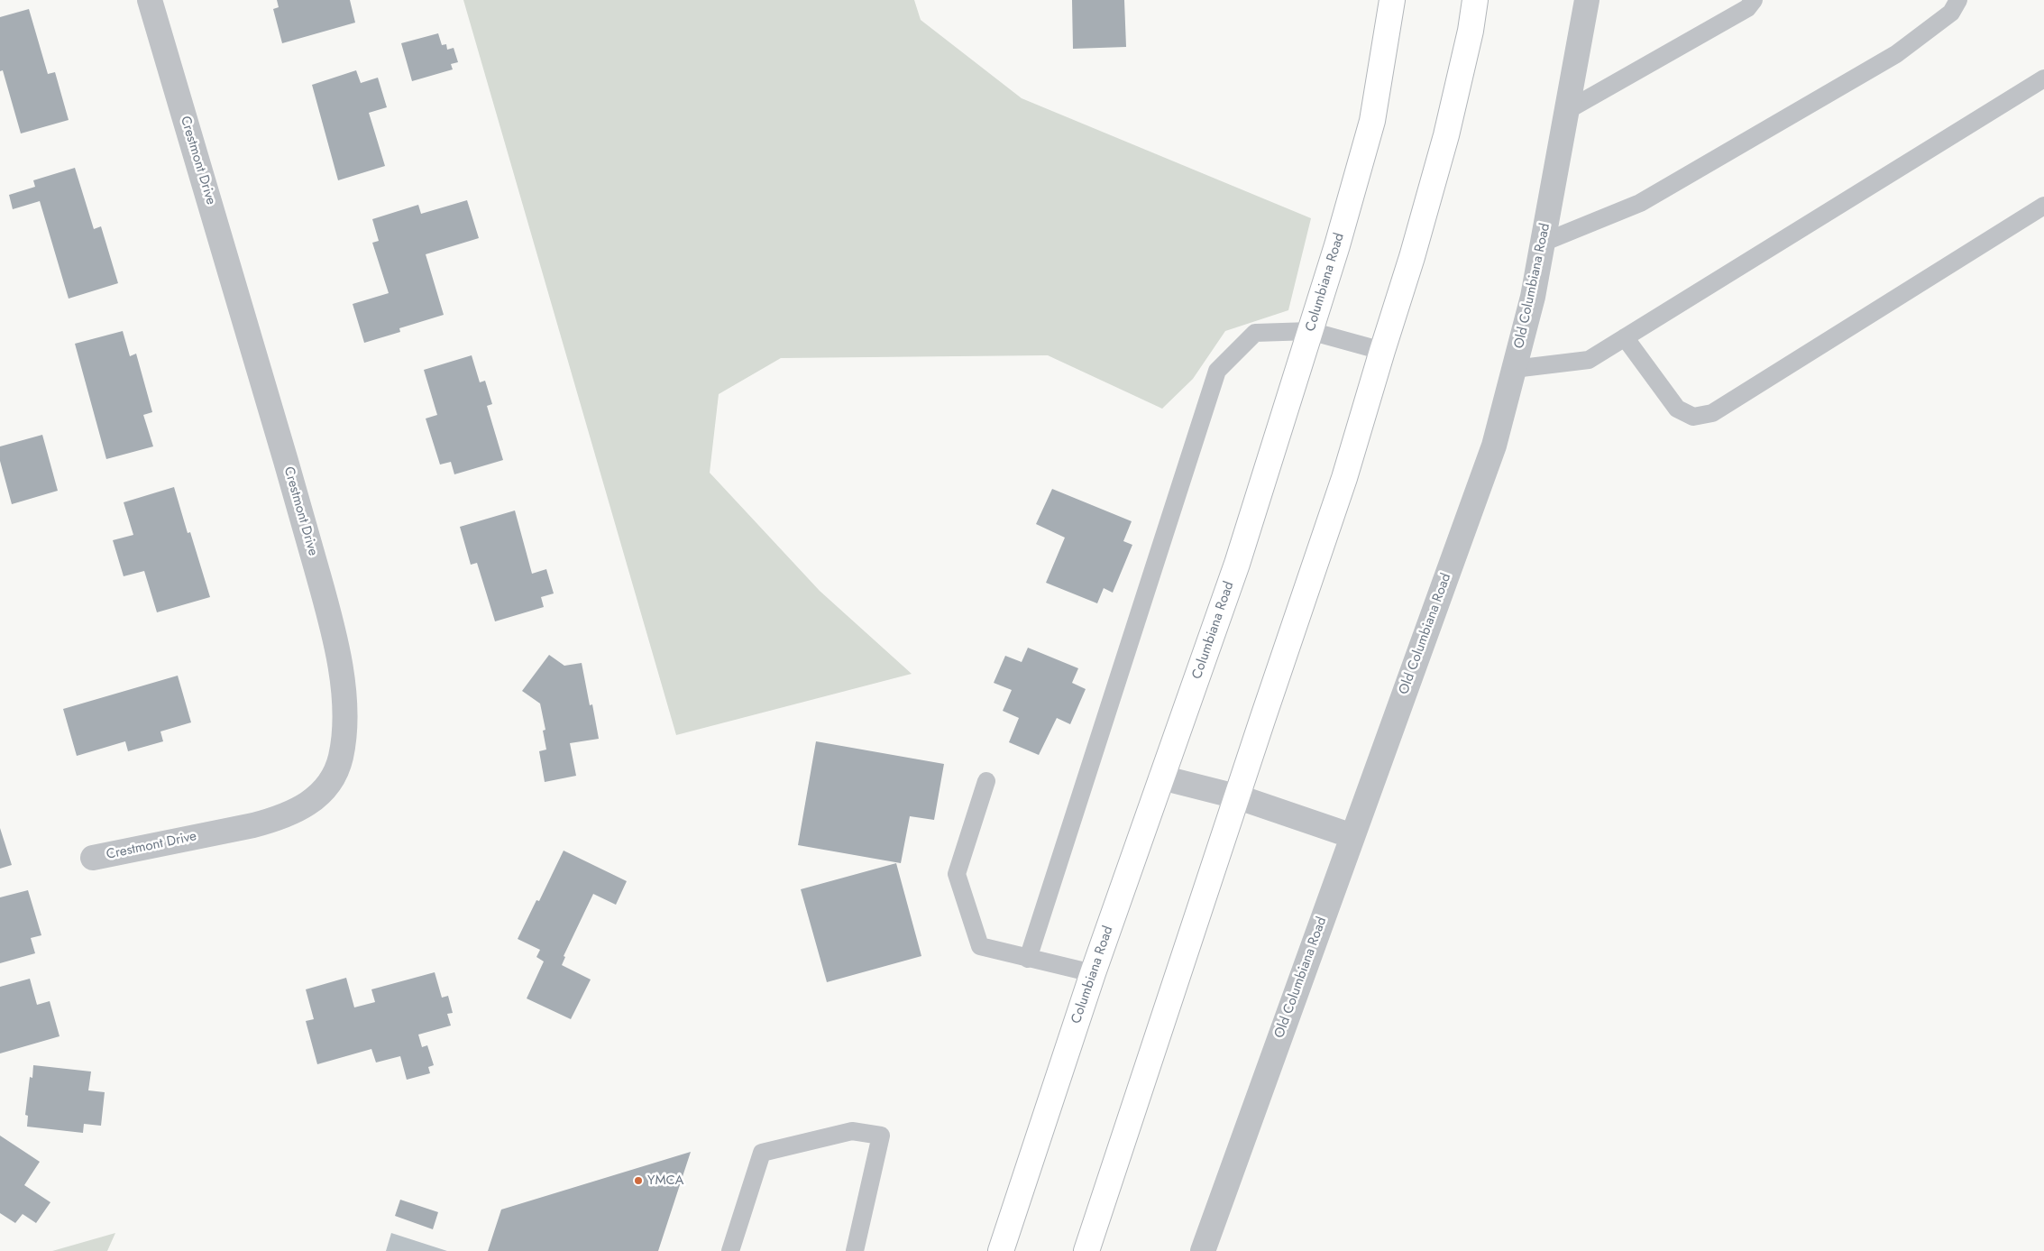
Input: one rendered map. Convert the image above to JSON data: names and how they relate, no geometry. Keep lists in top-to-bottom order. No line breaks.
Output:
{"streets":{"main road":["Columbiana Road"],"street":["Crestmont Drive","Old Columbiana Road"]},"places":["YMCA"]}
